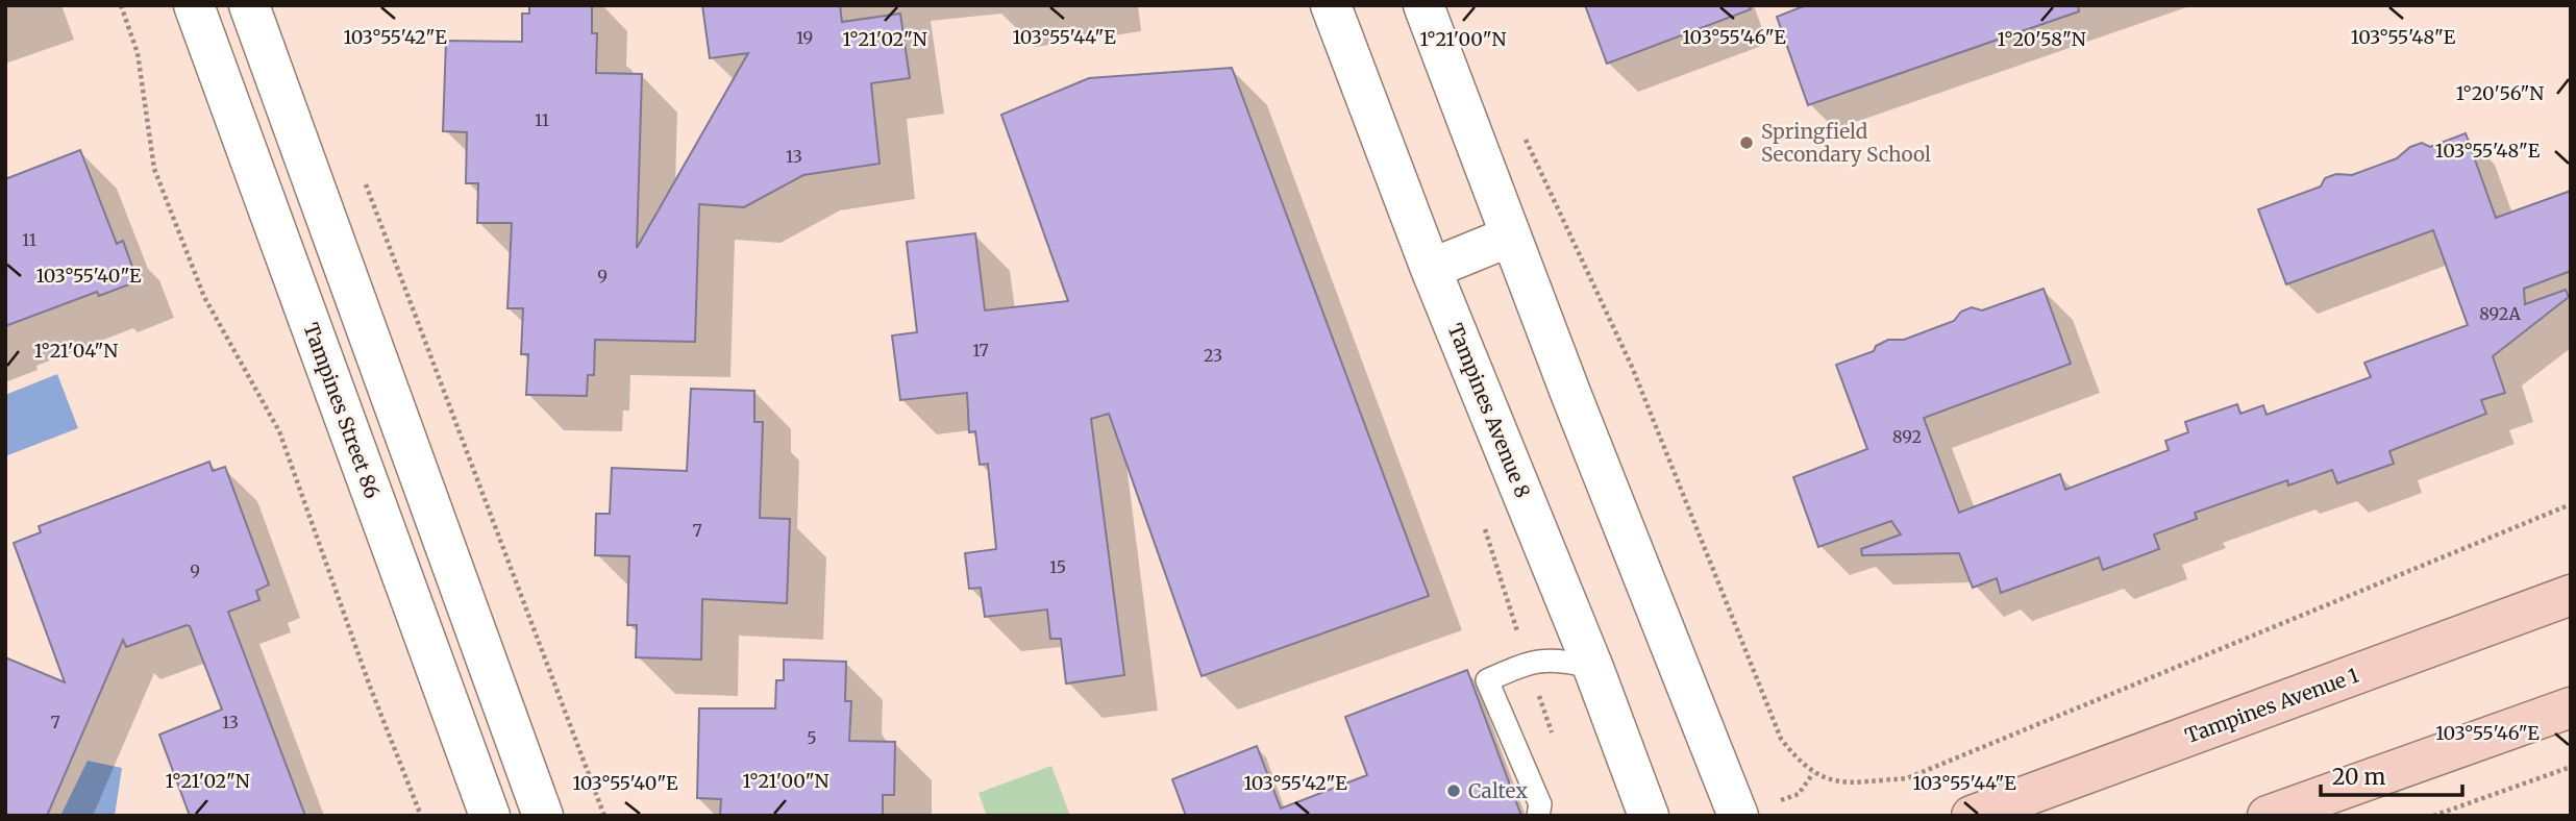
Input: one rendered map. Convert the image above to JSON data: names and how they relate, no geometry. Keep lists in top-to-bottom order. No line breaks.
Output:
{"streets":{"main road":["Tampines Avenue 1"],"street":["Tampines Street 86","Tampines Avenue 8"]},"places":["Springfield Secondary School","Caltex"],"house_numbers":["19","11","13","11","9","892A","17","23","892","7","15","9","7","13","5"],"scale_bar":"20 m","coordinates":["103°55'46\"E","103°55'42\"E","103°55'44\"E","103°55'48\"E","1°21'02\"N","1°21'00\"N","1°20'58\"N","1°20'56\"N","103°55'40\"E","1°21'04\"N"]}
